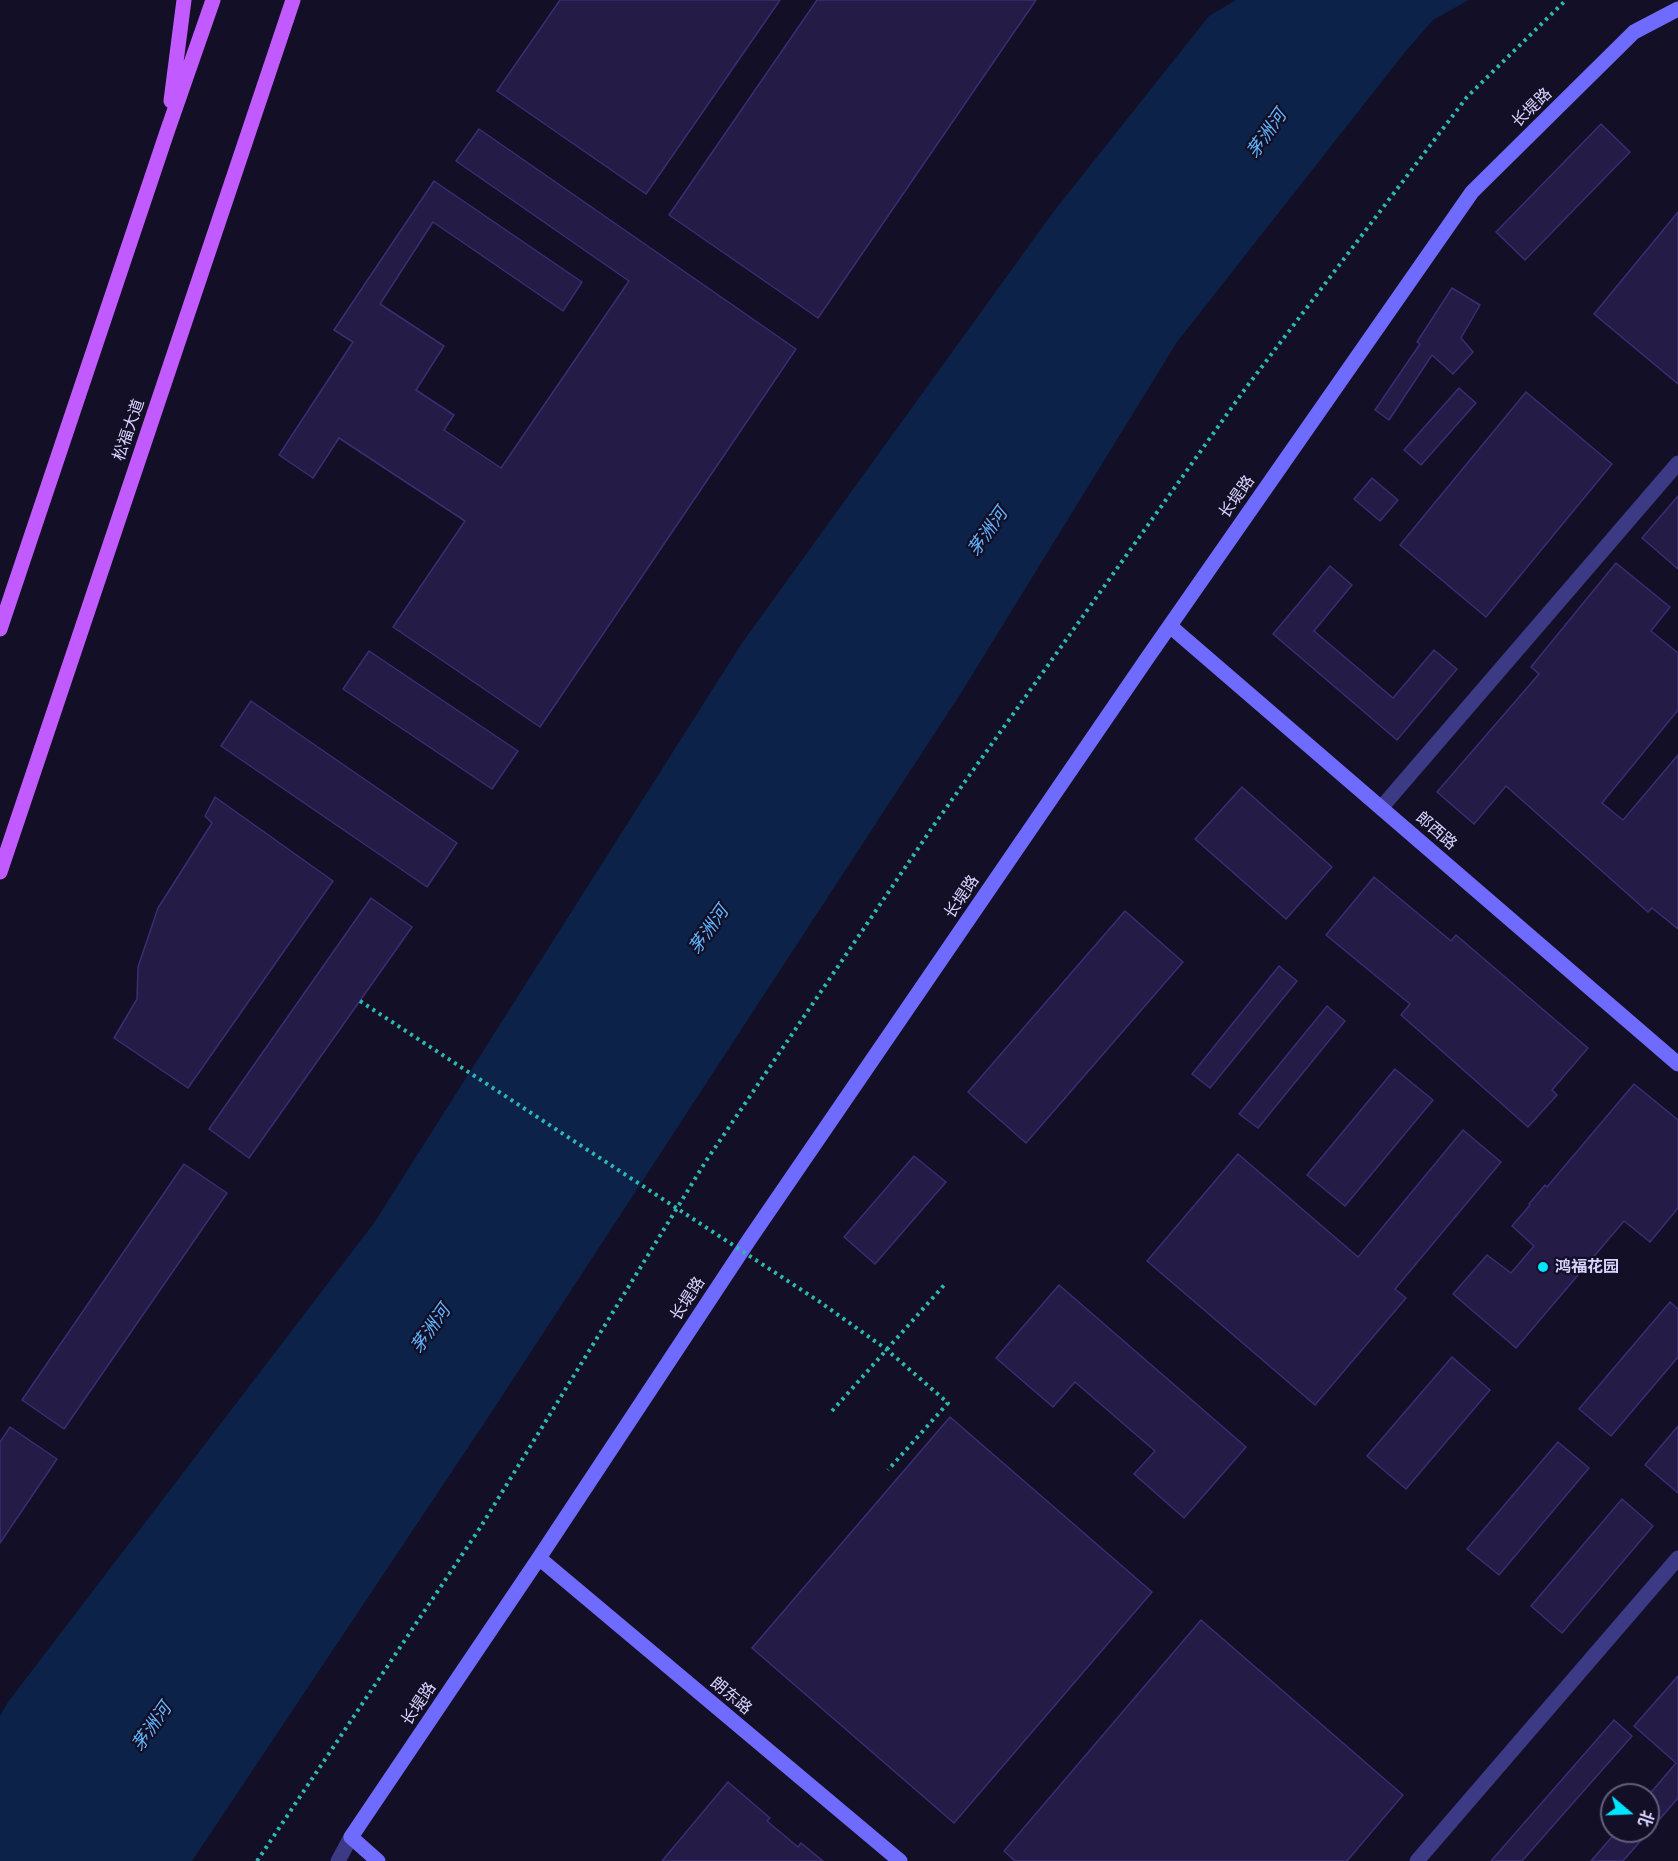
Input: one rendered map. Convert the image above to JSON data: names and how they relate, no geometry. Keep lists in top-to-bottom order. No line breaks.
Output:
{"streets":{"main road":["松福大道"],"street":["长堤路","郎西路","朗东路"]},"crossings":[["长堤路","郎西路"],["长堤路","朗东路"]],"water":["茅洲河"],"places":["鸿福花园"],"north":"right"}
